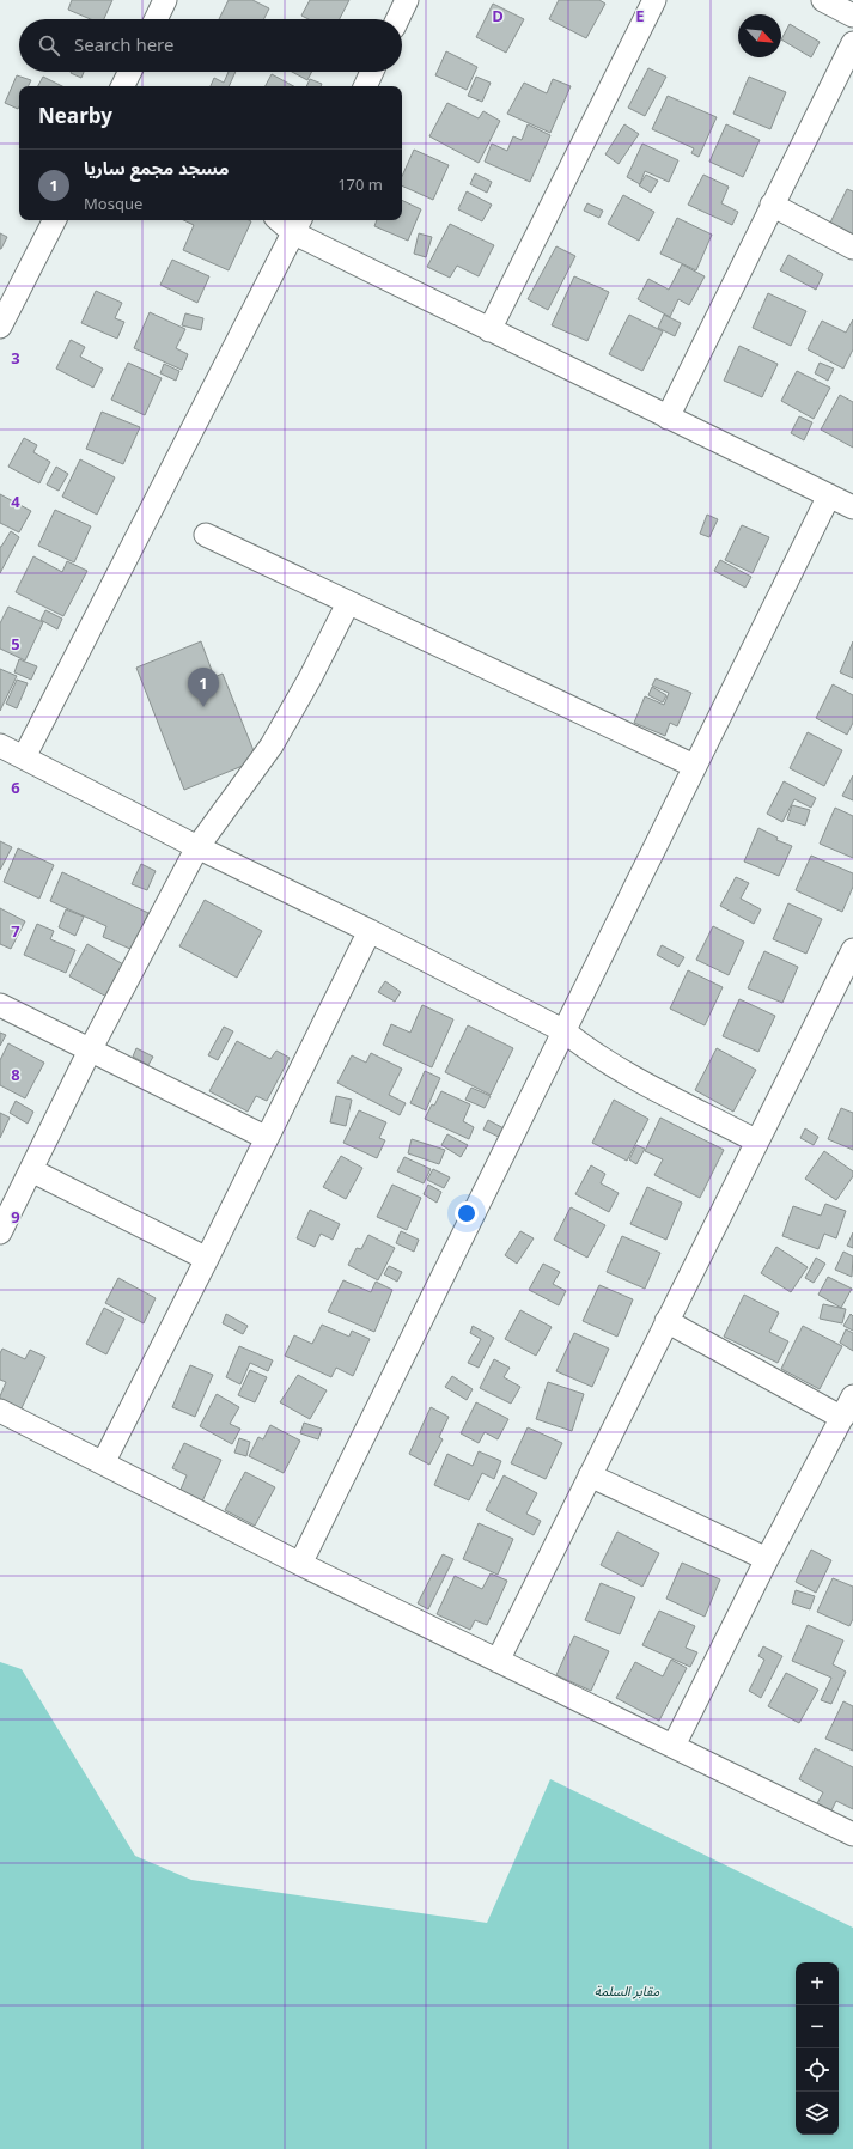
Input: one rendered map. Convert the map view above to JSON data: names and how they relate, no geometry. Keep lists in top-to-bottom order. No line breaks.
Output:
{"parks":["مقابر السلمة"],"north":"bottom right","page":{"search":"Search here","heading":"Nearby","list":[{"mark":"1","name":"مسجد مجمع ساريا","note":"Mosque","value":"170 m"}],"pins":"1","map_buttons":["+","−"]},"grid":{"columns":["D","E"],"rows":["3","4","5","6","7","8","9"]}}
